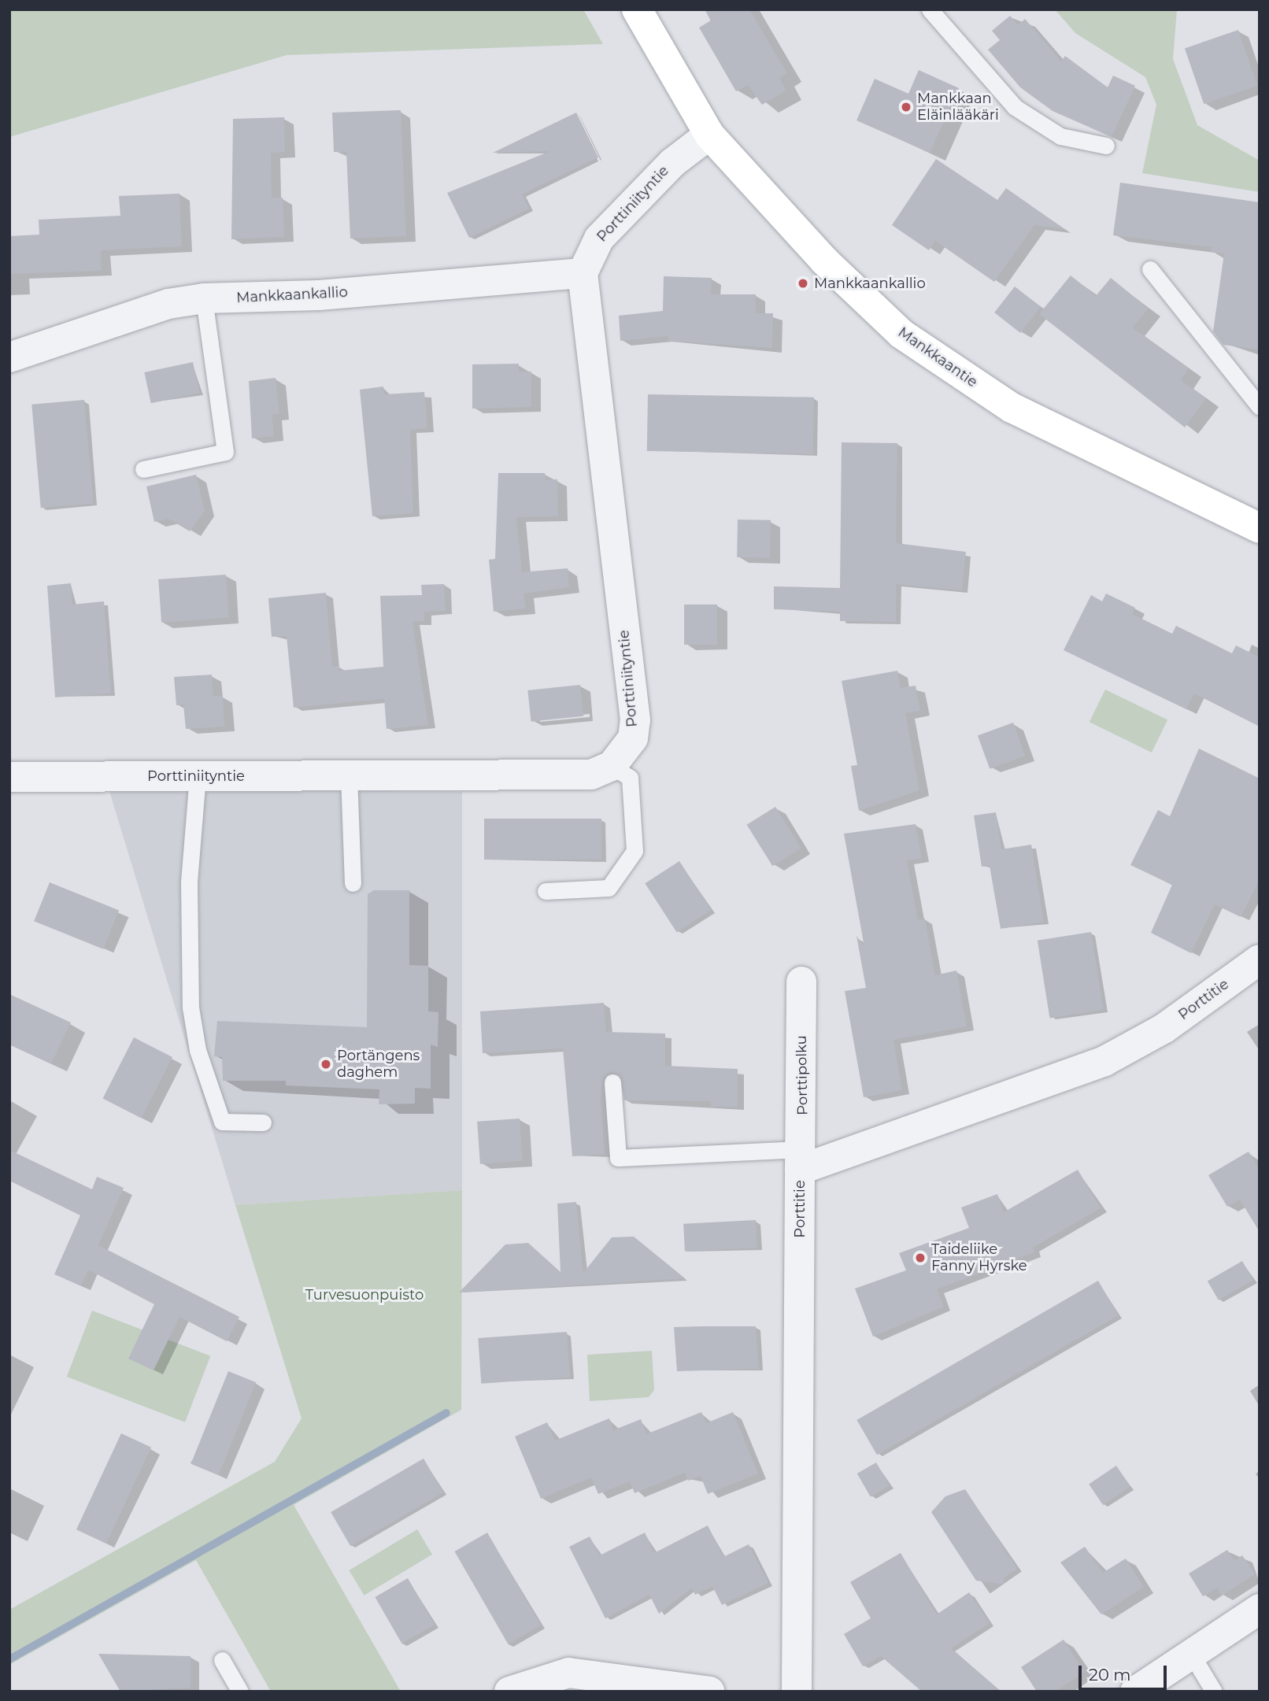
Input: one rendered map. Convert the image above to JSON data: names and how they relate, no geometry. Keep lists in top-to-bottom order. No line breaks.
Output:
{"streets":{"main road":["Mankkaantie"],"street":["Porttiniityntie","Mankkaankallio","Porttitie","Porttipolku"]},"crossings":[["Porttiniityntie","Mankkaankallio"],["Porttiniityntie","Mankkaantie"],["Porttitie","Porttipolku"]],"parks":["Turvesuonpuisto"],"places":["Mankkaan Eläinlääkäri","Mankkaankallio","Portängens daghem","Taideliike Fanny Hyrske"],"scale_bar":"20 m"}
